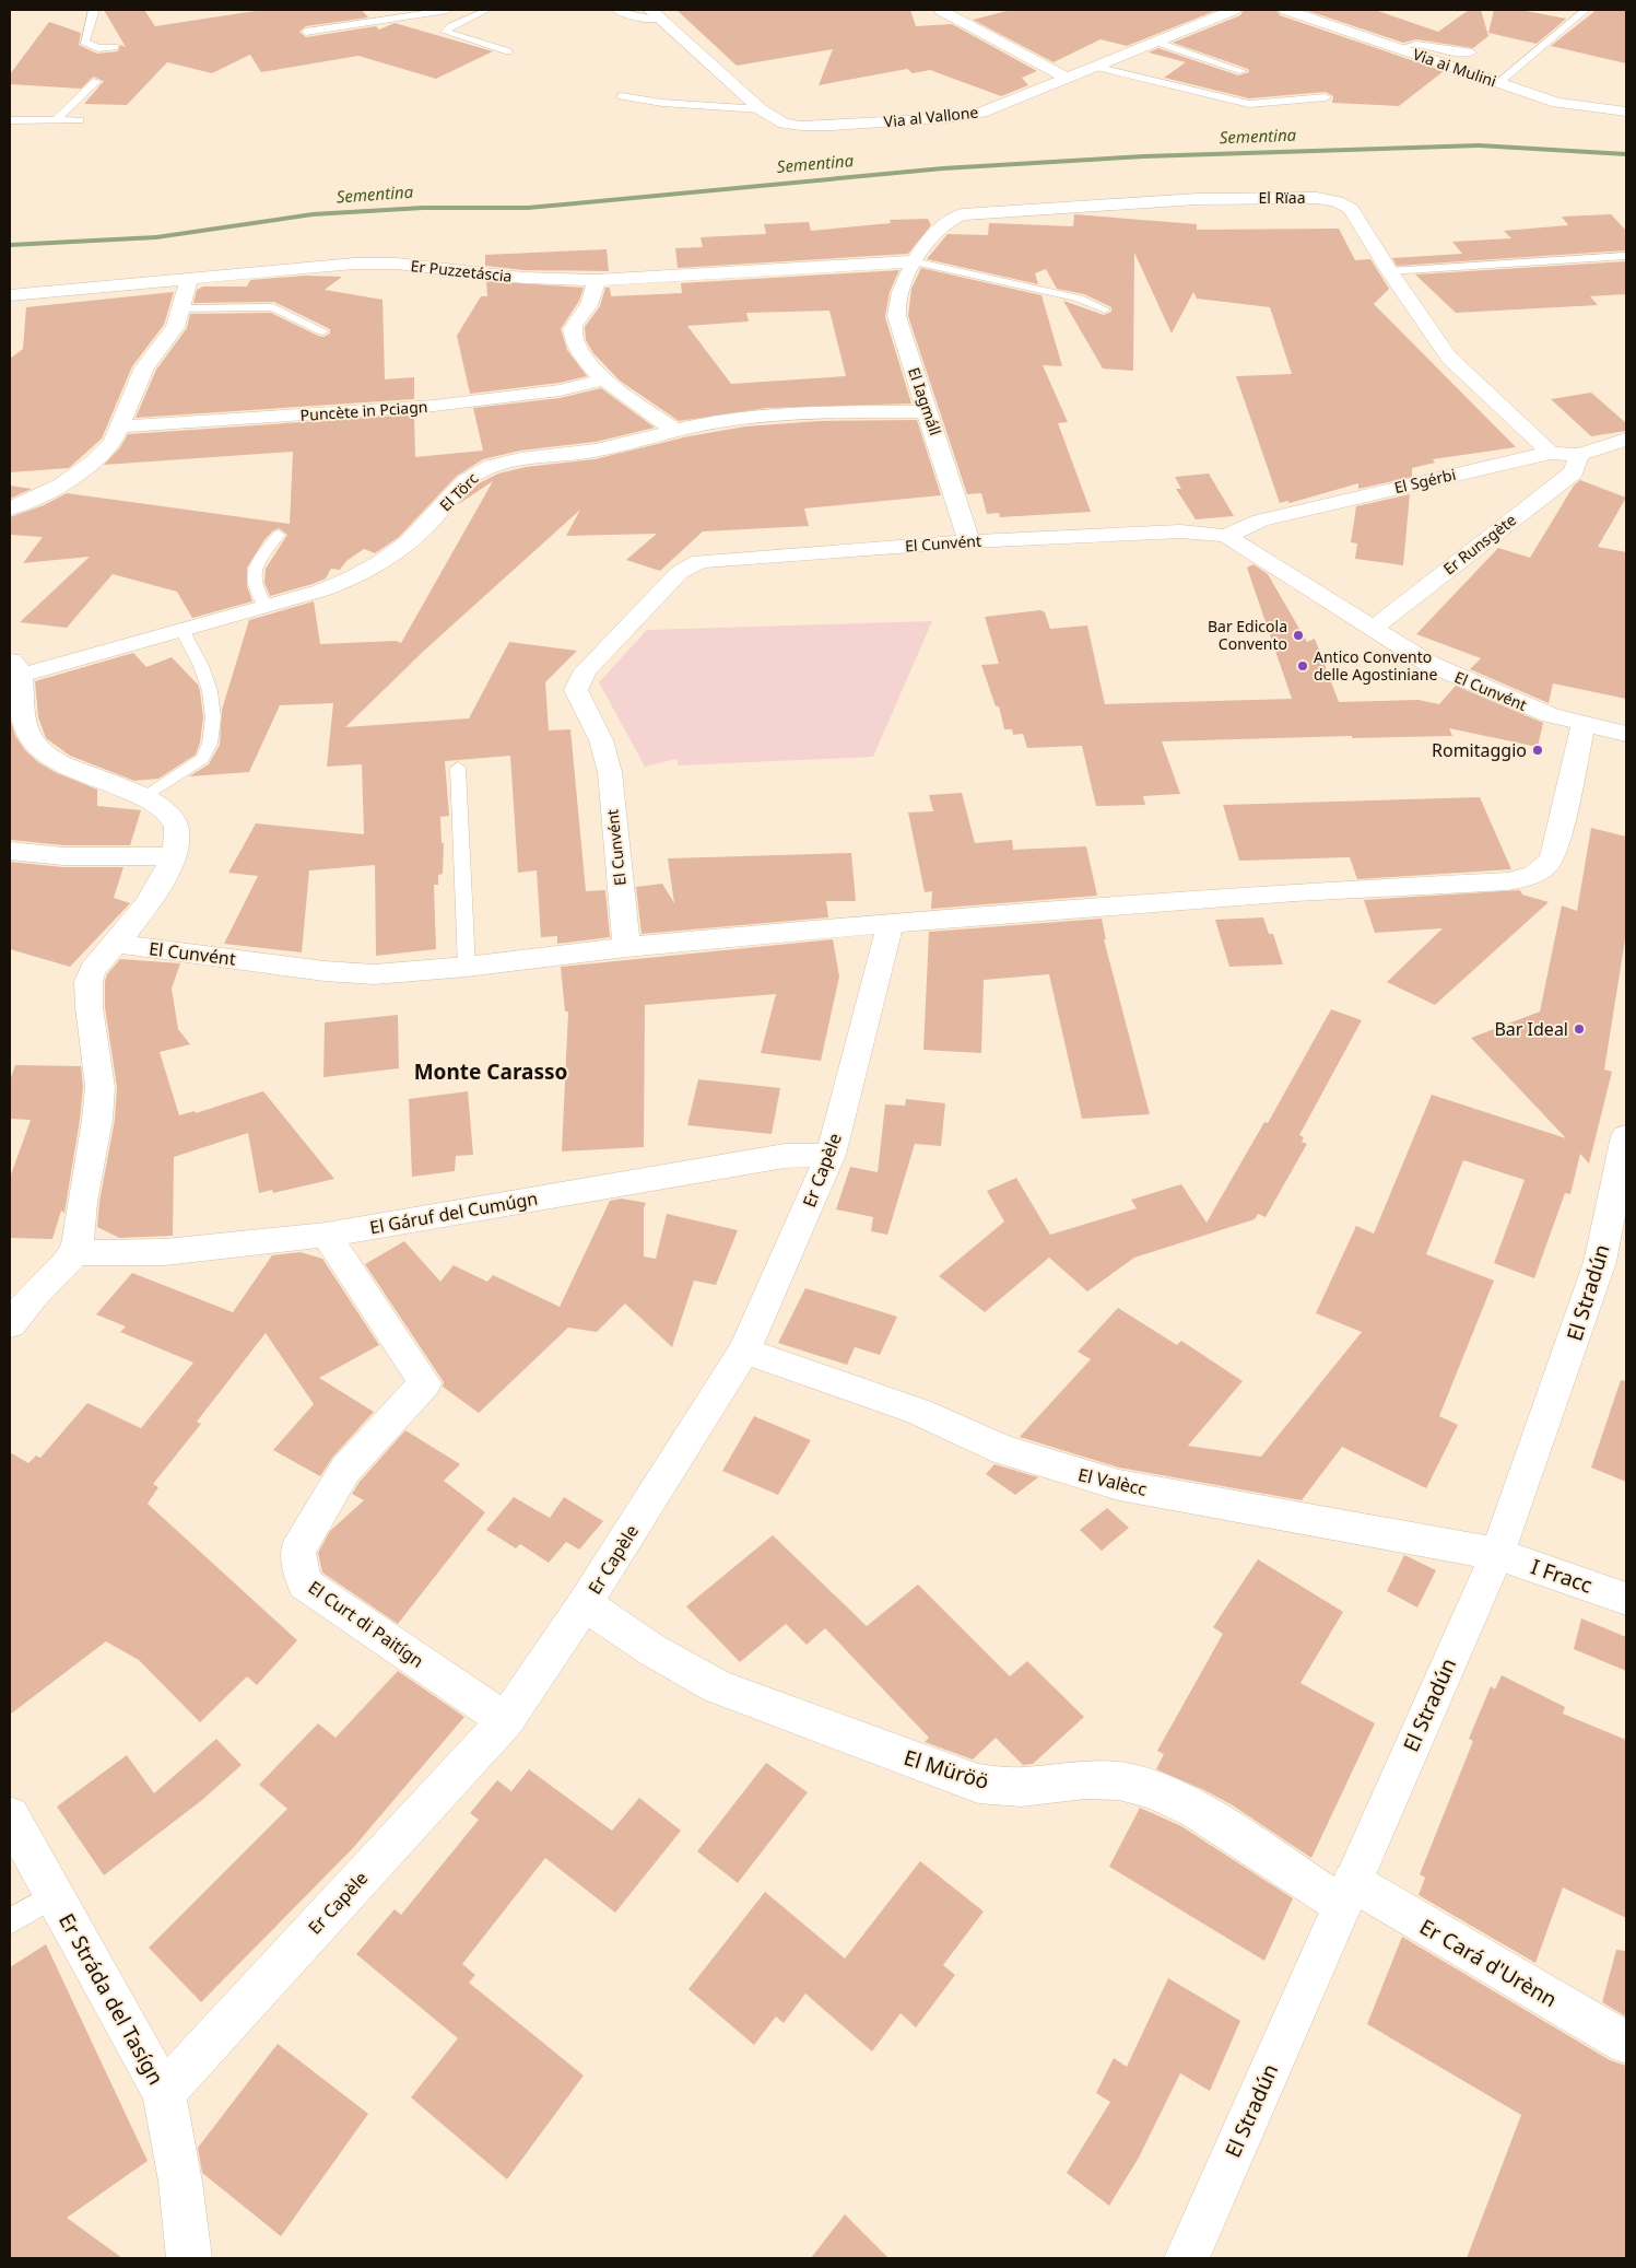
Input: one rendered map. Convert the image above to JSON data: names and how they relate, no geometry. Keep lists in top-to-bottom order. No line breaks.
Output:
{"streets":{"street":["Via ai Mulini","Via al Vallone","El Rïaa","Er Puzzetáscia","El Iagmáll","Puncète in Pciagn","El Sgérbi","El Törc","El Cunvént","Er Runsgète","Er Capèle","El Gáruf del Cumúgn","El Stradún","El Valècc","I Fracc","El Curt di Paitígn","El Müröö","Er Cará d'Urènn","Er Stráda del Tasígn"]},"crossings":[["El Rïaa","Er Puzzetáscia"],["El Rïaa","El Iagmáll"],["El Rïaa","El Sgérbi"],["Er Puzzetáscia","El Iagmáll"],["El Iagmáll","El Törc"],["El Iagmáll","El Cunvént"],["El Sgérbi","El Cunvént"],["El Sgérbi","Er Runsgète"],["El Cunvént","Er Runsgète"],["El Cunvént","Er Capèle"],["Er Capèle","El Gáruf del Cumúgn"],["Er Capèle","El Valècc"],["Er Capèle","El Curt di Paitígn"],["Er Capèle","El Müröö"],["Er Capèle","Er Stráda del Tasígn"],["El Gáruf del Cumúgn","El Curt di Paitígn"],["El Stradún","El Valècc"],["El Stradún","I Fracc"],["El Stradún","El Müröö"],["El Stradún","Er Cará d'Urènn"],["El Valècc","I Fracc"],["El Müröö","Er Cará d'Urènn"]],"districts":["Monte Carasso"],"water":["Sementina"],"places":["Bar Edicola Convento","Antico Convento delle Agostiniane","Romitaggio","Bar Ideal"]}
